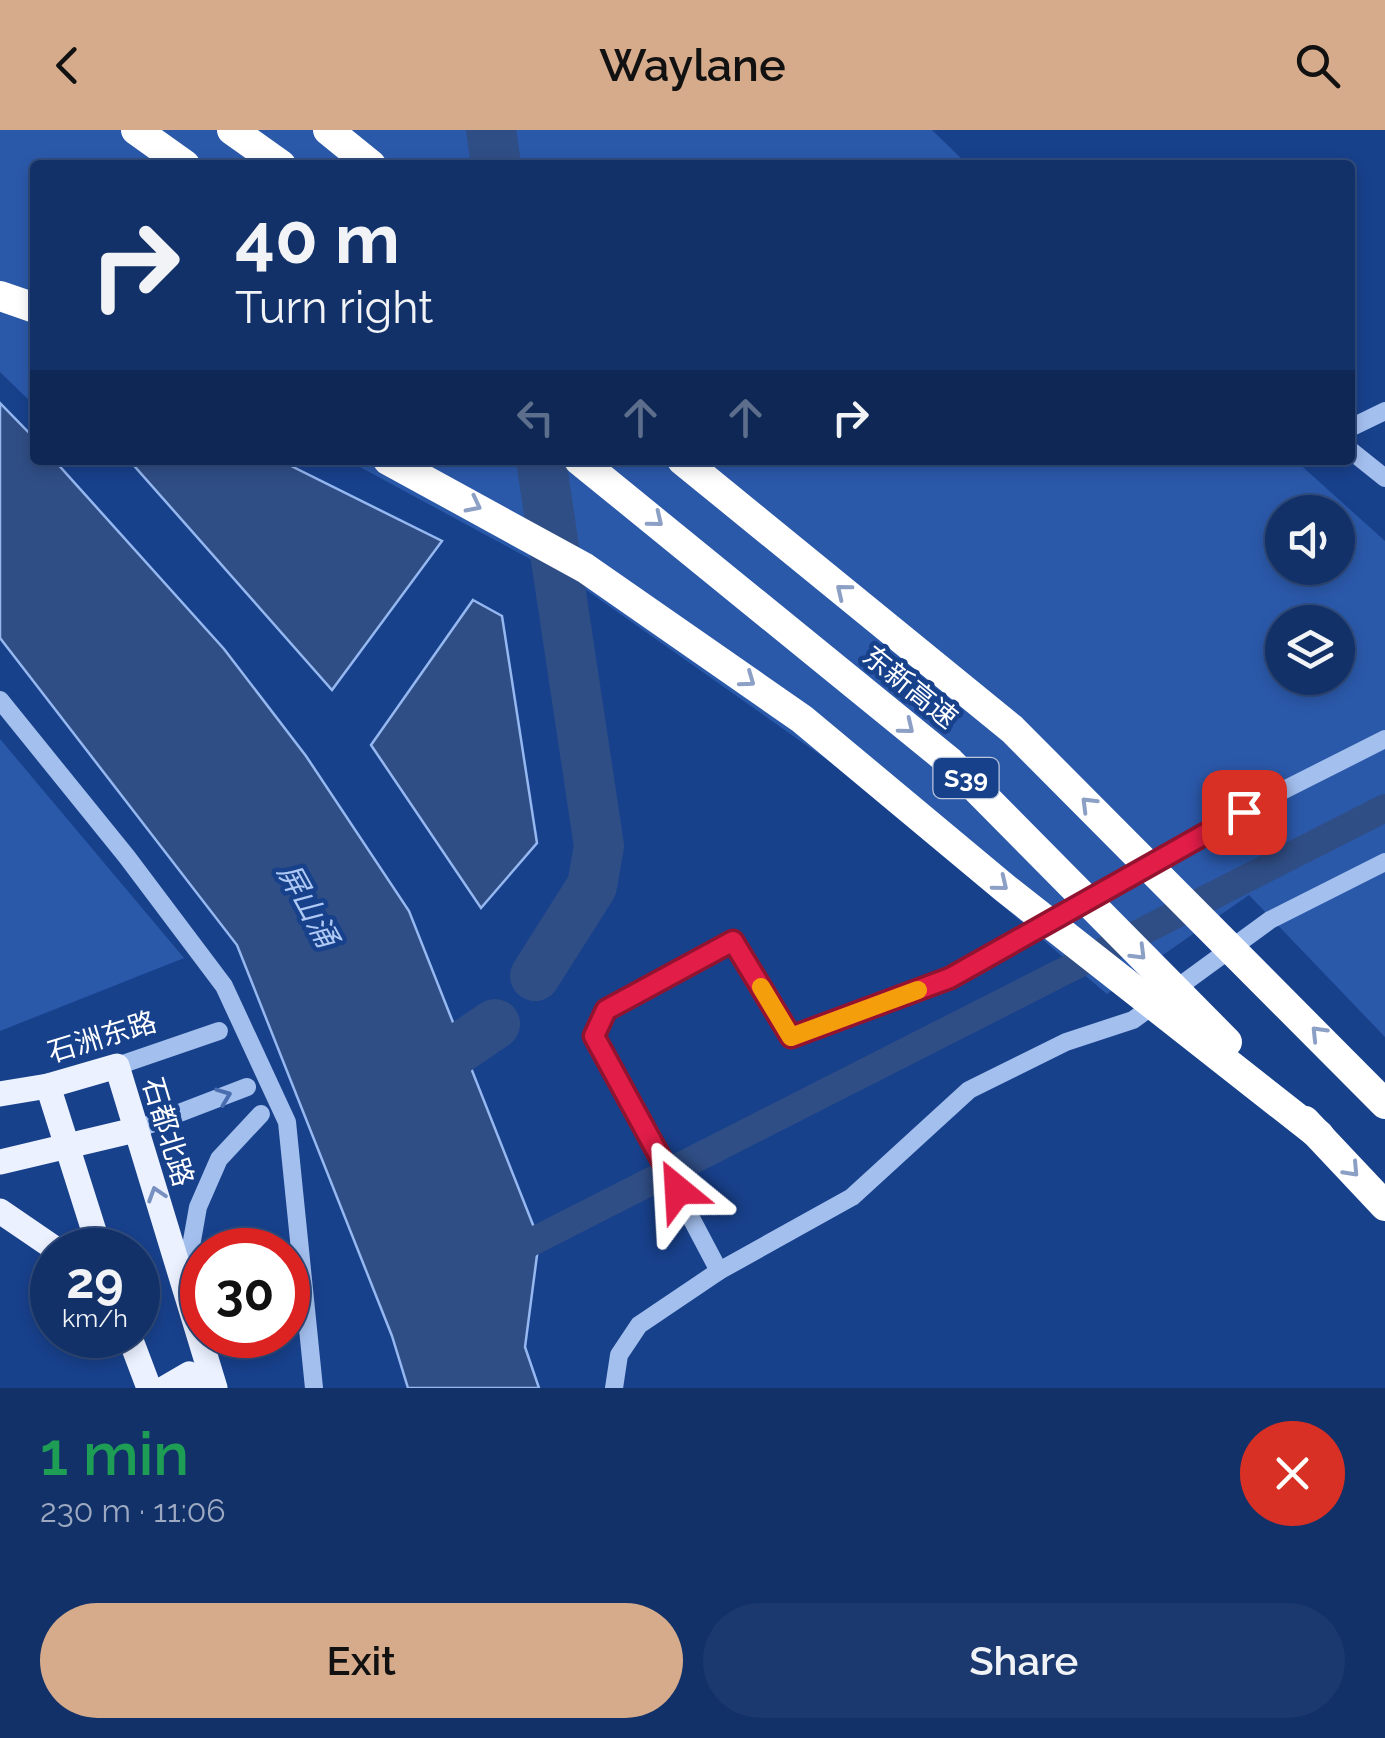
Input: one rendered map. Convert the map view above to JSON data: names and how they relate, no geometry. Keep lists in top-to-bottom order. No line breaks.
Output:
{"streets":{"highway":["东新高速","S39"],"main road":["石洲东路","石都北路"]},"crossings":[["石洲东路","石都北路"]],"water":["屏山涌"],"page":{"header":"Waylane","turn":["40 m","Turn right"],"speed":"29 km/h","limit":"30","heading":["1 min","230 m · 11:06"],"buttons":["Exit","Share"]}}
